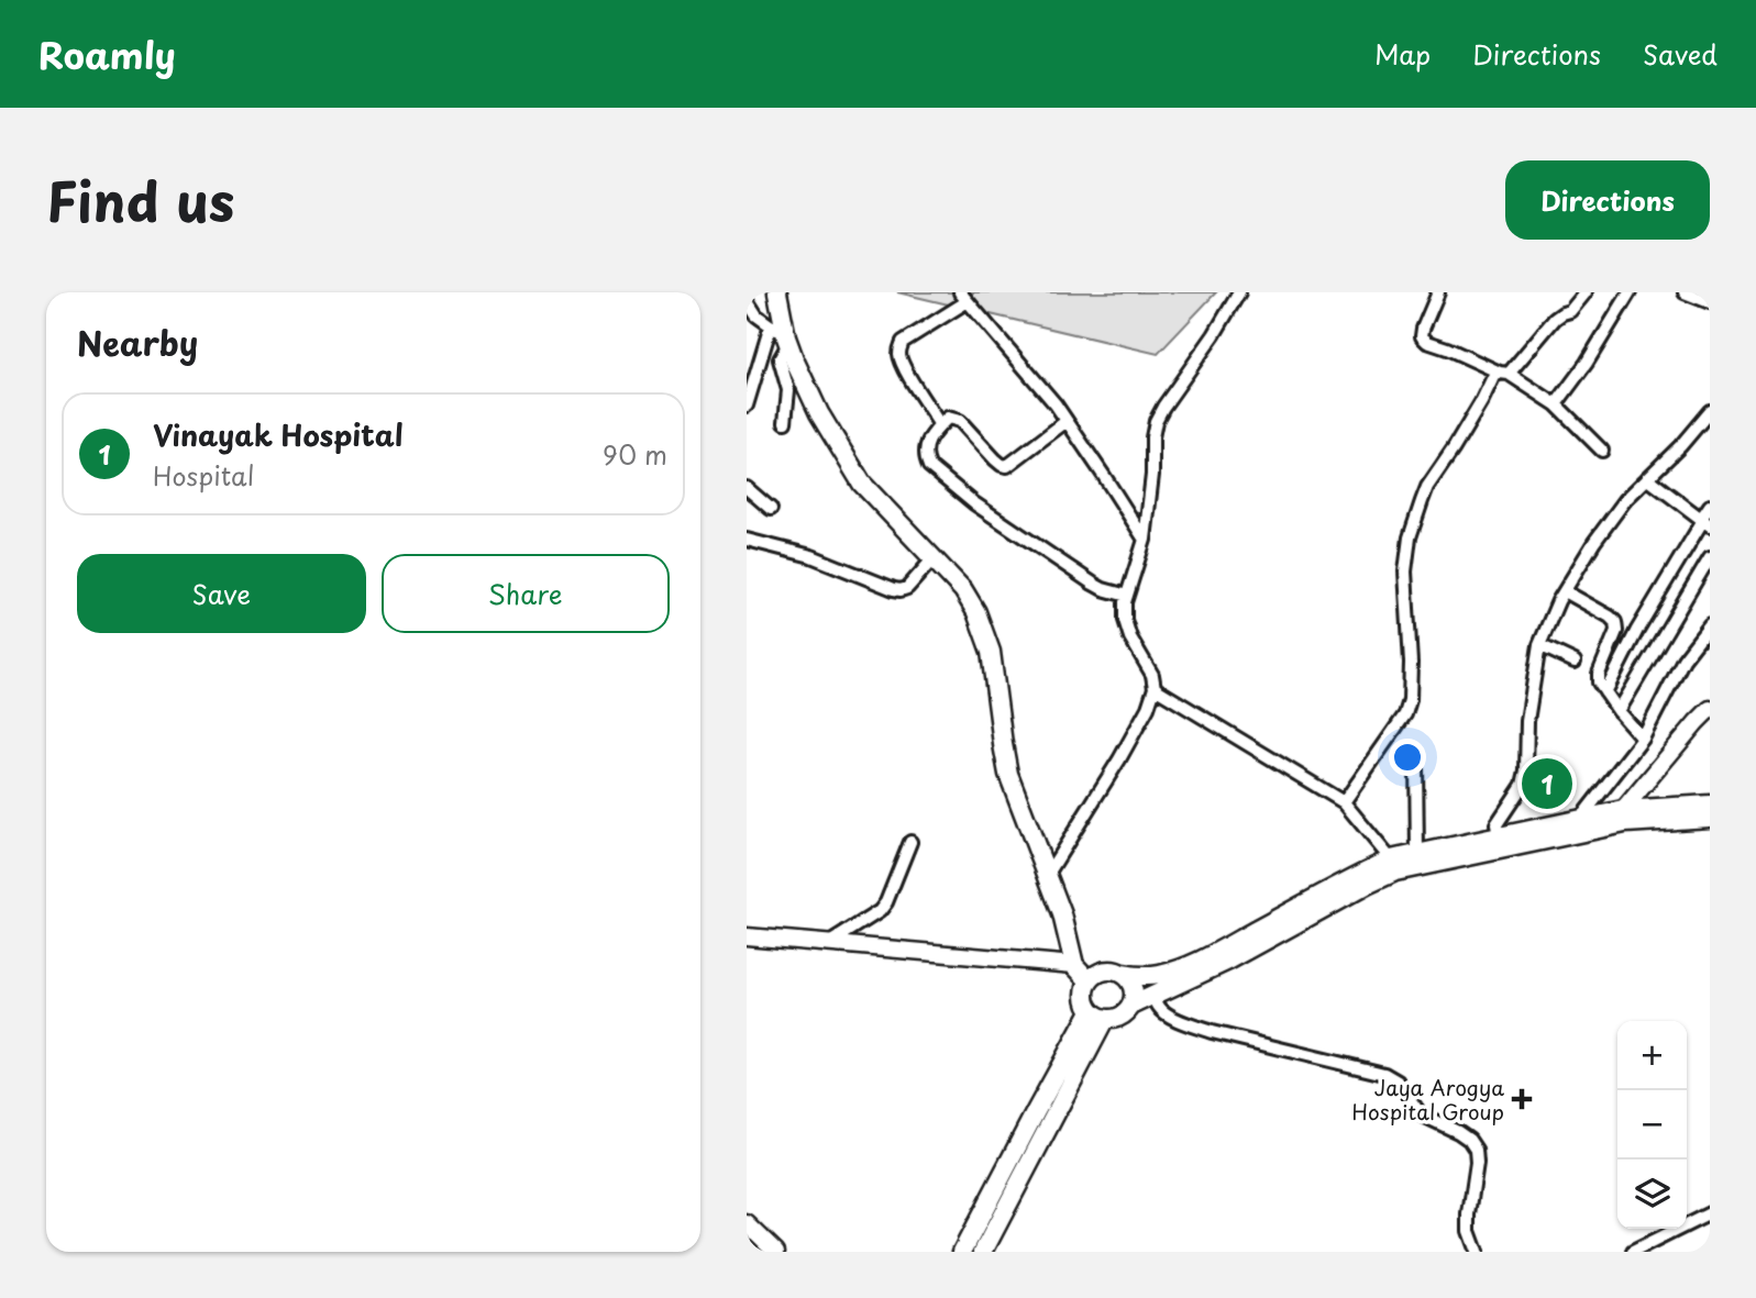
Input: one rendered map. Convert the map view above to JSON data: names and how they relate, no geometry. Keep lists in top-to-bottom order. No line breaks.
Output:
{"places":{"health":["Jaya Arogya Hospital Group"]},"page":{"header":"Roamly","nav":["Map","Directions","Saved"],"title":"Find us","buttons":["Directions",["Save","Share"]],"heading":"Nearby","list":[{"mark":"1","name":"Vinayak Hospital","note":"Hospital","value":"90 m"}],"pins":"1","map_buttons":["+","−"]}}
